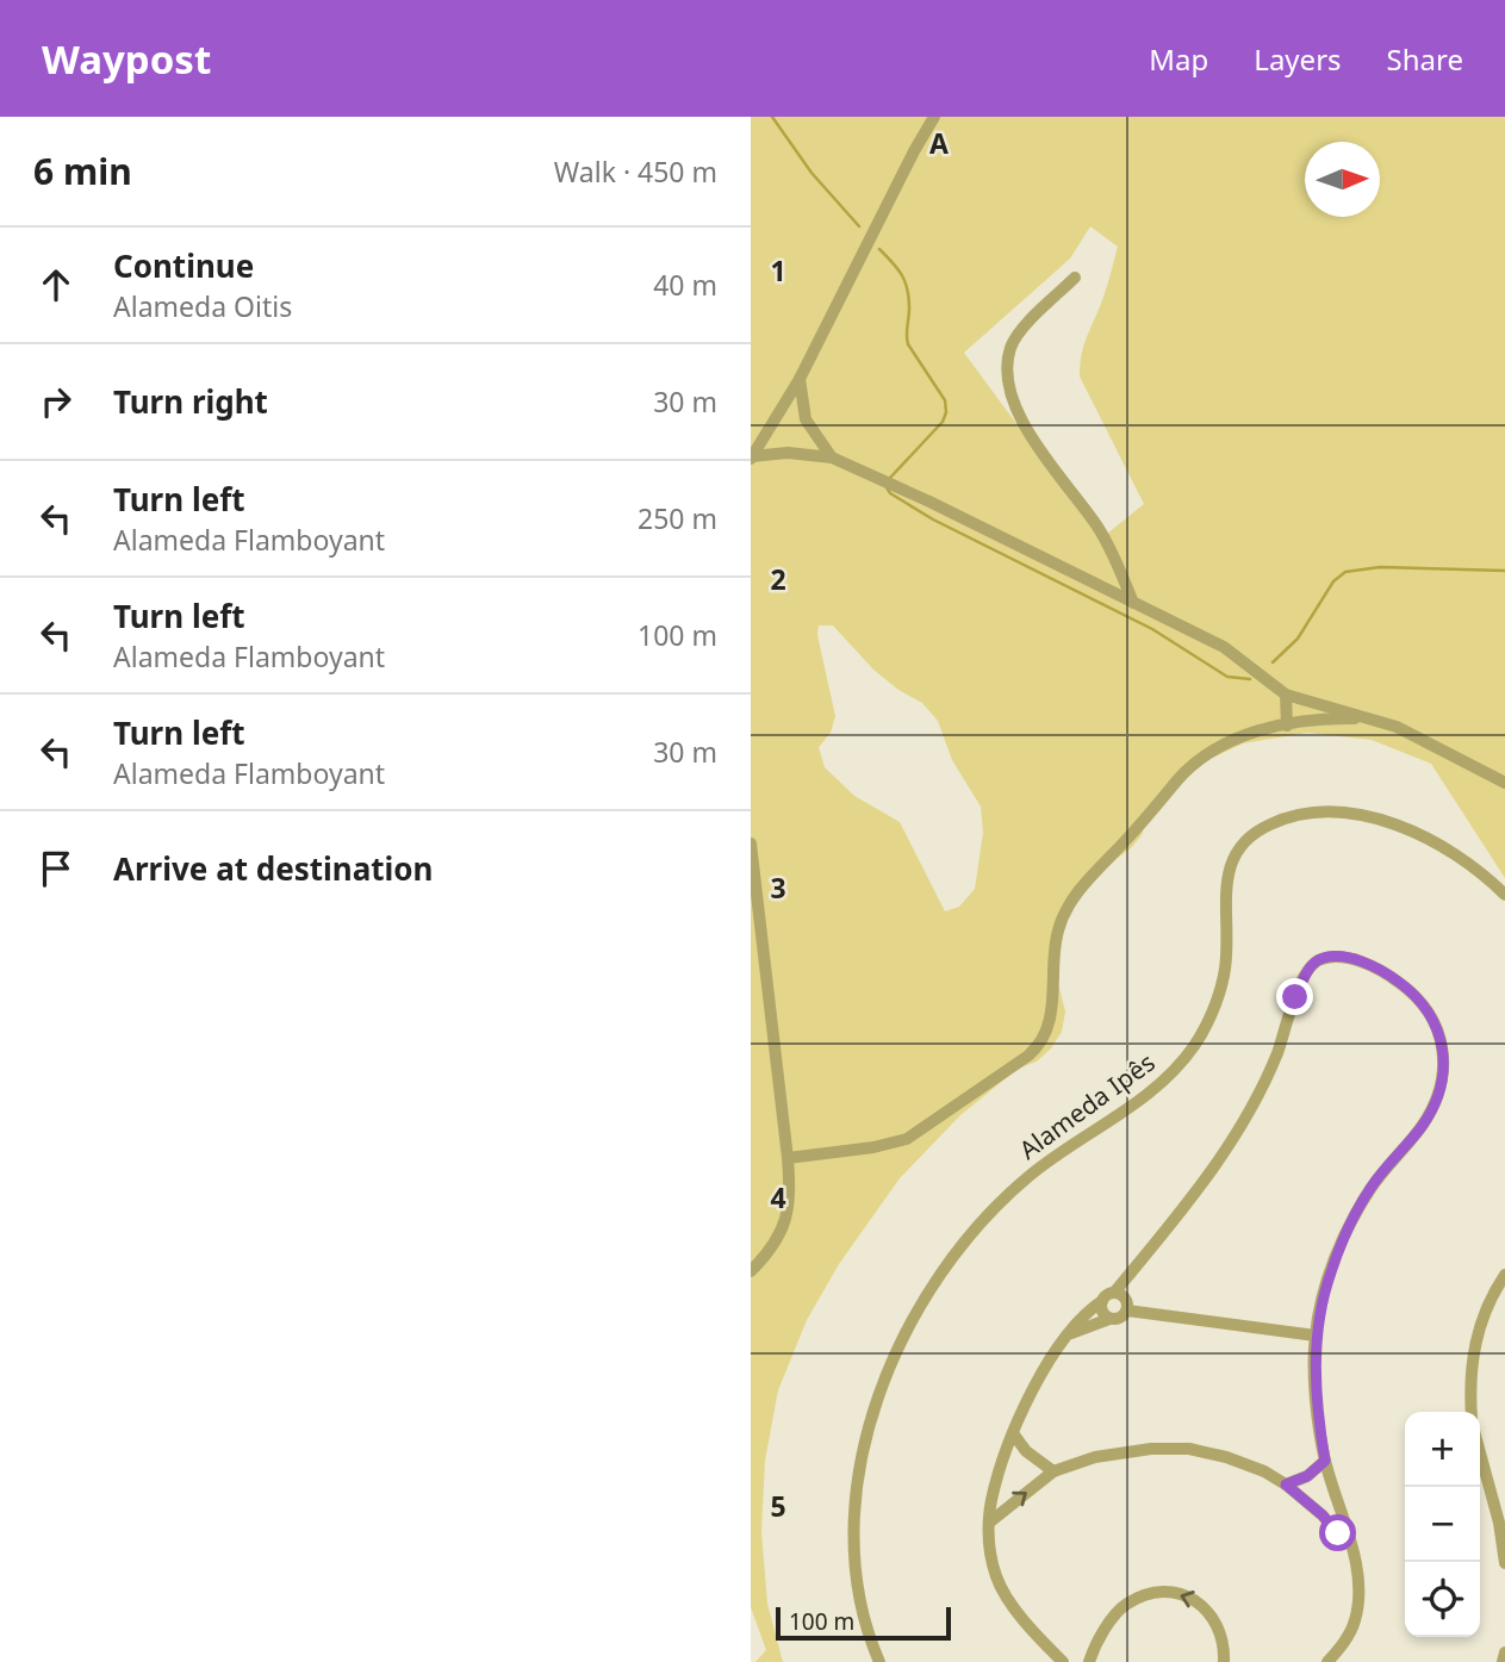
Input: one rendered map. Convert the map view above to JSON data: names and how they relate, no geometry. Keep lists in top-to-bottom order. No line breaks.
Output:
{"streets":{"street":["Alameda Ipês"]},"scale_bar":"100 m","north":"right","page":{"header":"Waypost","nav":["Map","Layers","Share"],"heading":["6 min","Walk · 450 m"],"list":[["Continue","Alameda Oitis","40 m"],["Turn right","30 m"],["Turn left","Alameda Flamboyant","250 m"],["Turn left","Alameda Flamboyant","100 m"],["Turn left","Alameda Flamboyant","30 m"],"Arrive at destination"],"map_buttons":["+","−"],"scale":"100 m"},"grid":{"columns":["A"],"rows":["1","2","3","4","5"]}}
